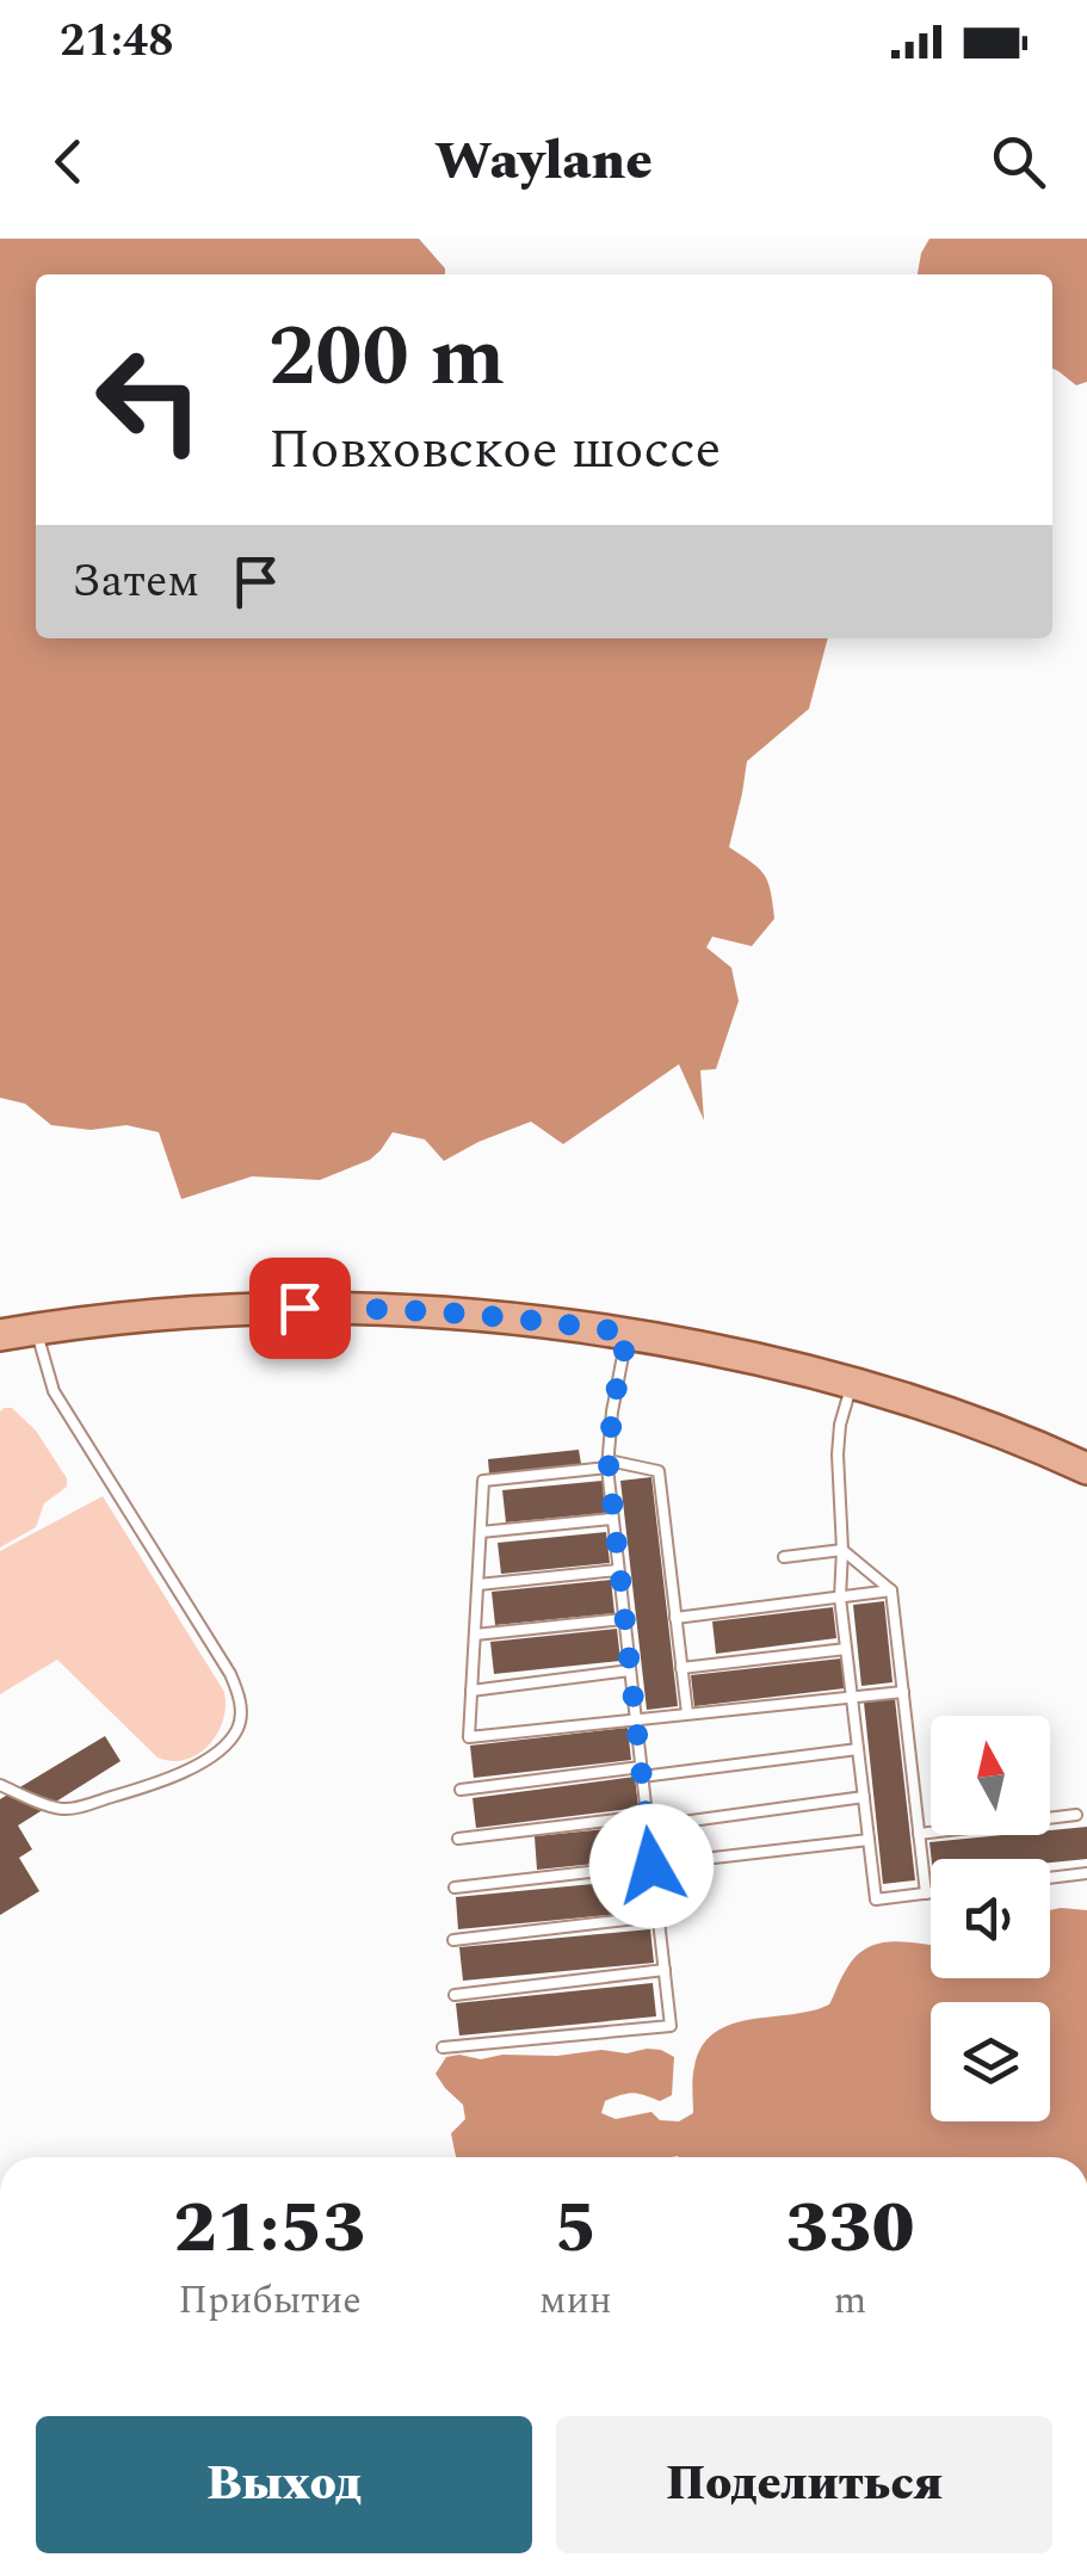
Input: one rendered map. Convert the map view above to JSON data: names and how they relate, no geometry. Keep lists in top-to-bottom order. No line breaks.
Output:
{"north":"top","page":{"status":"21:48","header":"Waylane","turn":["200 m","Повховское шоссе"],"then":"Затем","eta":["21:53","Прибытие","5","мин","330","m"],"buttons":["Выход","Поделиться"]}}
